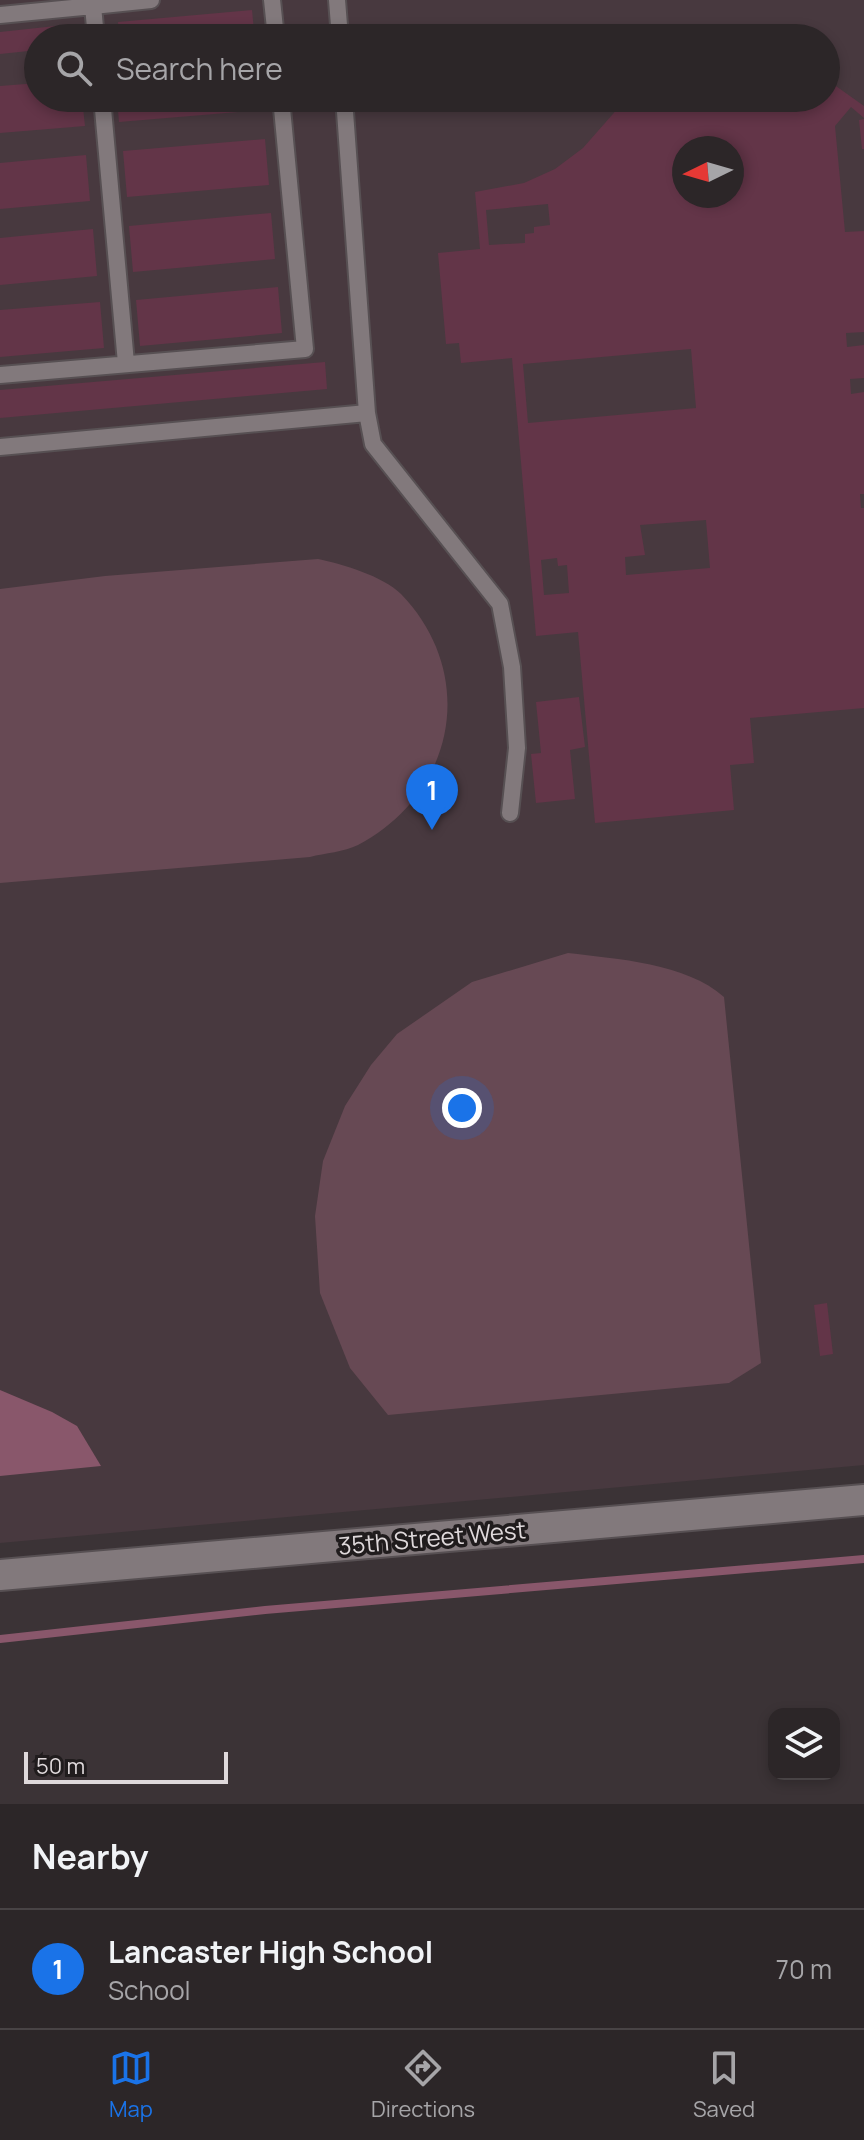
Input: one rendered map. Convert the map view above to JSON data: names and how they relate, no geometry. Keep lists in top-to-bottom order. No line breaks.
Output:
{"streets":{"street":["35th Street West"]},"scale_bar":"50 m","north":"left","page":{"search":"Search here","pins":"1","scale":"50 m","heading":"Nearby","list":[{"mark":"1","name":"Lancaster High School","note":"School","value":"70 m"}],"nav":["Map","Directions","Saved"]}}
